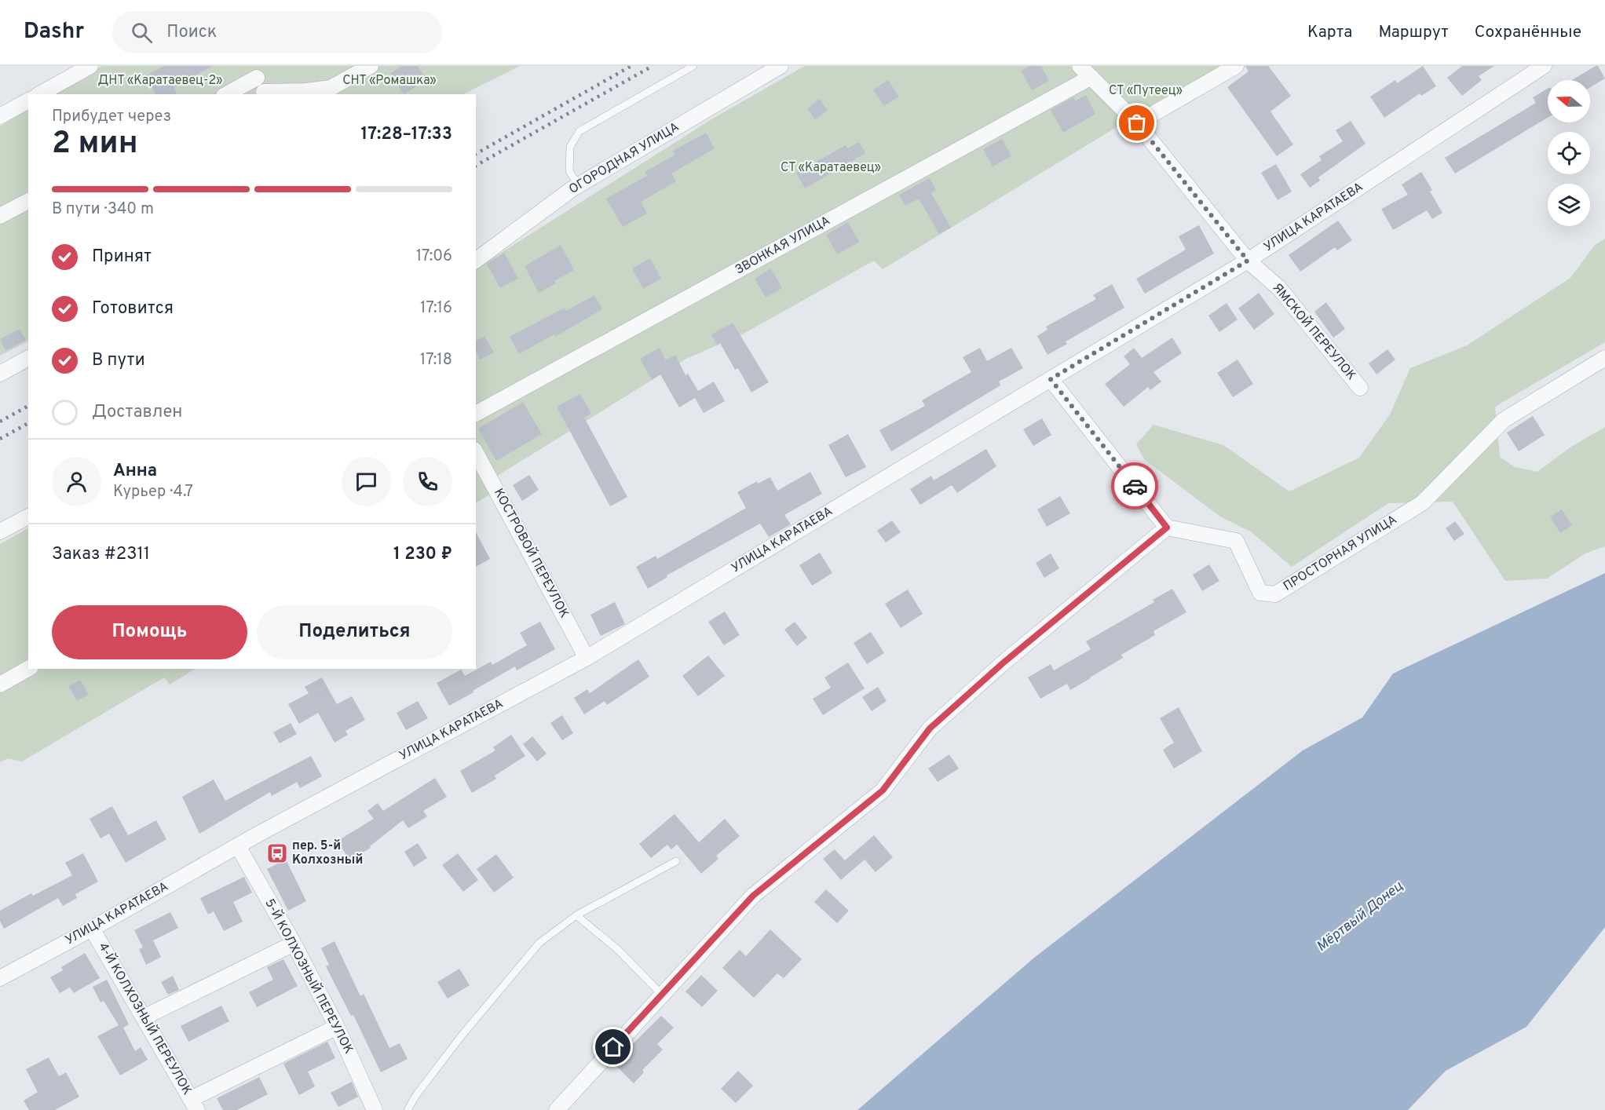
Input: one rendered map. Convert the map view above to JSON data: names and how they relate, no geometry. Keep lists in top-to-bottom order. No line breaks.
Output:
{"streets":{"street":["ОГОРОДНАЯ УЛИЦА","УЛИЦА КАРАТАЕВА","ЗВОНКАЯ УЛИЦА","ЯМСКОЙ ПЕРЕУЛОК","КОСТРОВОЙ ПЕРЕУЛОК","ПРОСТОРНАЯ УЛИЦА","5-Й КОЛХОЗНЫЙ ПЕРЕУЛОК","4-Й КОЛХОЗНЫЙ ПЕРЕУЛОК"]},"crossings":[["УЛИЦА КАРАТАЕВА","ЯМСКОЙ ПЕРЕУЛОК"],["УЛИЦА КАРАТАЕВА","КОСТРОВОЙ ПЕРЕУЛОК"],["УЛИЦА КАРАТАЕВА","5-Й КОЛХОЗНЫЙ ПЕРЕУЛОК"],["УЛИЦА КАРАТАЕВА","4-Й КОЛХОЗНЫЙ ПЕРЕУЛОК"],["ЗВОНКАЯ УЛИЦА","ЯМСКОЙ ПЕРЕУЛОК"]],"water":["Мёртвый Донец"],"parks":["ДНТ «Каратаевец-2»","СНТ «Ромашка»","СТ «Путеец»","СТ «Каратаевец»"],"places":{"bus stop":["пер. 5-й Колхозный"]},"north":"left","page":{"header":"Dashr","search":"Поиск","nav":["Карта","Маршрут","Сохранённые"],"heading":["2 мин","Прибудет через","17:28–17:33"],"panel":["Анна","Курьер · 4.7","Заказ #2311","1 230 ₽"],"bar":"В пути · 340 m","list":[["Принят","17:06"],["Готовится","17:16"],["В пути","17:18"],"Доставлен"],"buttons":["Помощь","Поделиться"]}}
